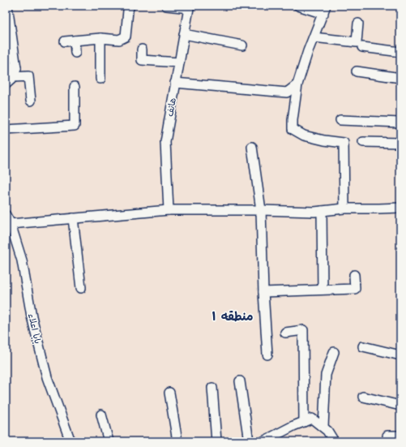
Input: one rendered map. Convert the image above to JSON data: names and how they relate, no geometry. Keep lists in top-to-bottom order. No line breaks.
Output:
{"streets":{"street":["هاتف","بابا اعلاء"]},"districts":["منطقه ۱"]}
